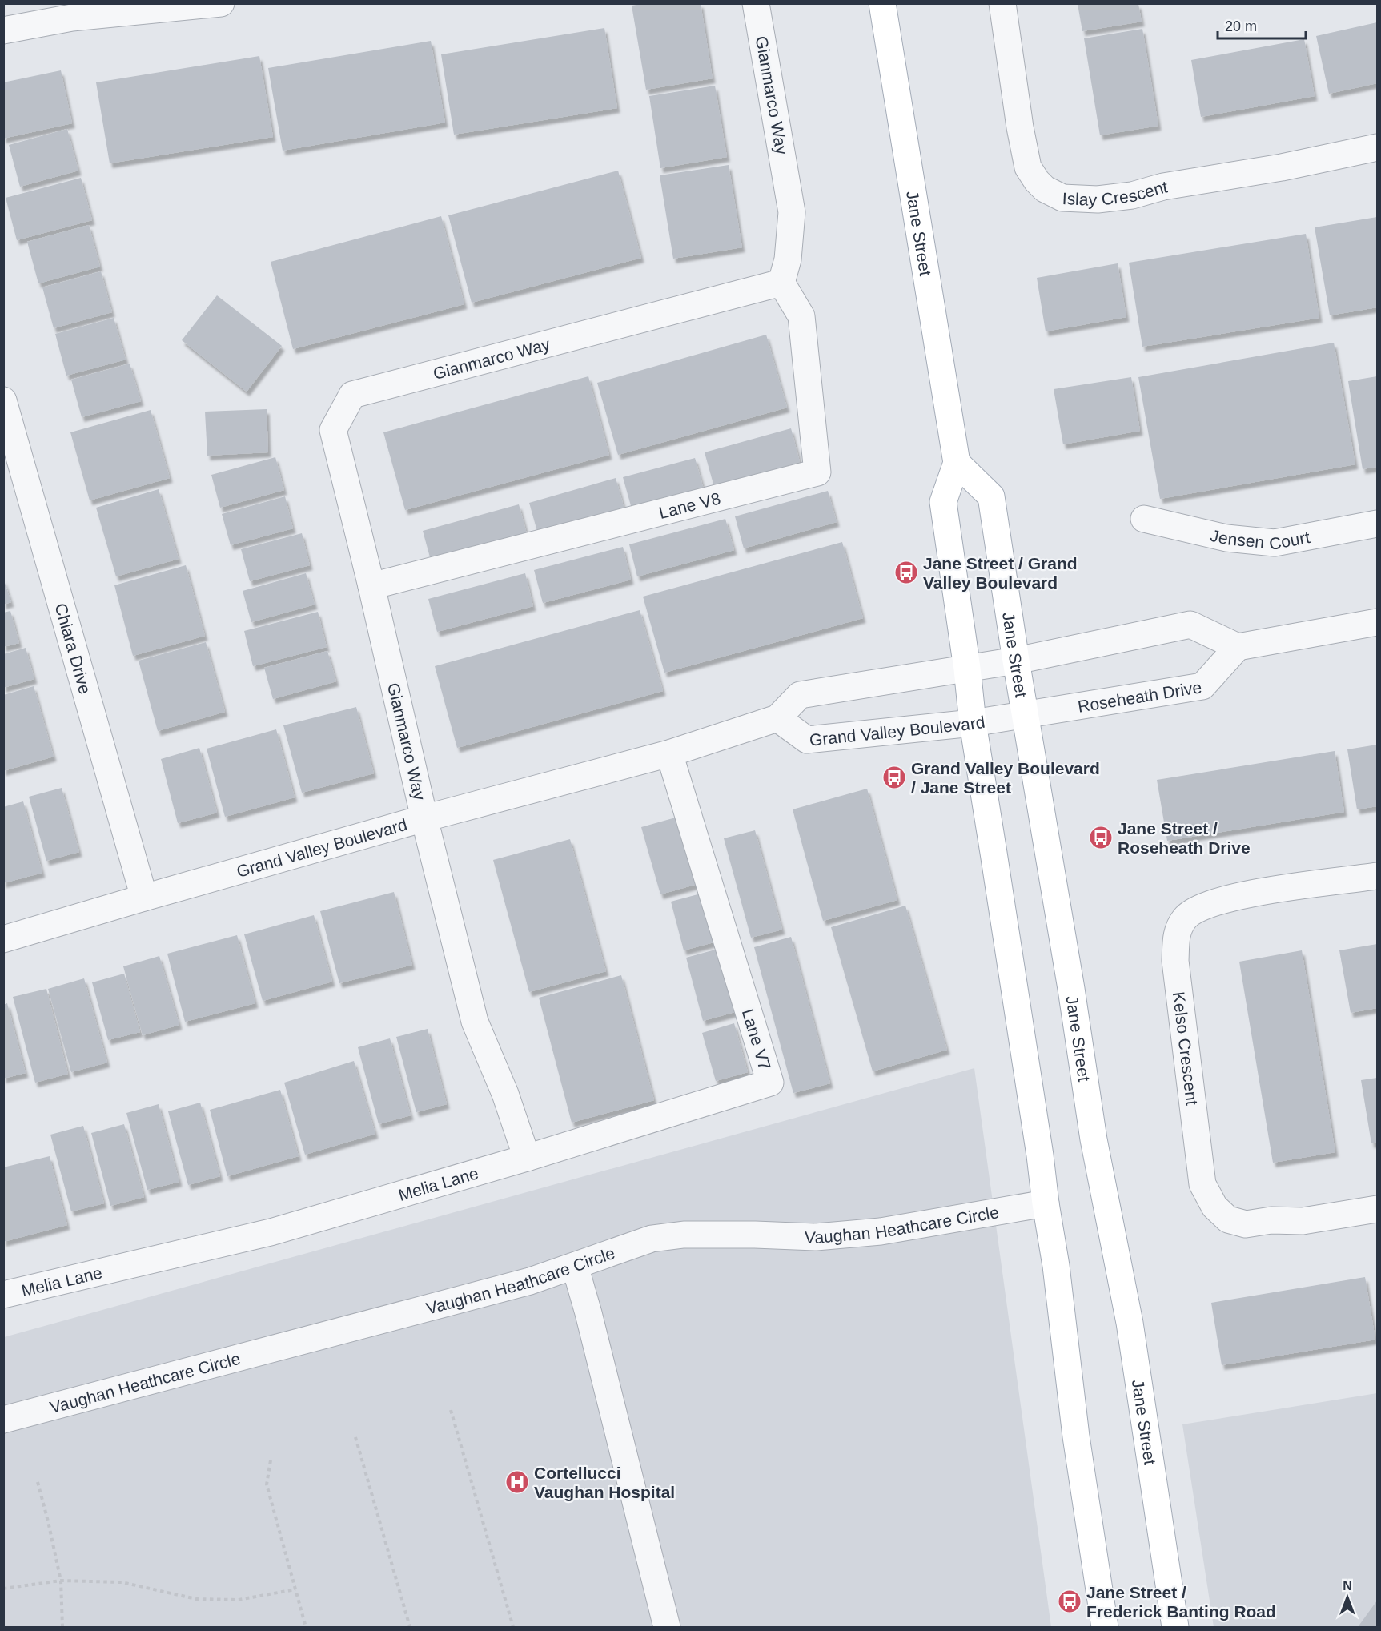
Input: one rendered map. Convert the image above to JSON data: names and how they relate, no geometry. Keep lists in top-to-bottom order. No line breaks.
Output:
{"streets":{"main road":["Jane Street"],"street":["Gianmarco Way","Islay Crescent","Lane V8","Jensen Court","Chiara Drive","Roseheath Drive","Grand Valley Boulevard","Lane V7","Kelso Crescent","Melia Lane","Vaughan Heathcare Circle"]},"crossings":[["Gianmarco Way","Lane V8"],["Gianmarco Way","Grand Valley Boulevard"],["Jane Street","Roseheath Drive"],["Jane Street","Grand Valley Boulevard"],["Jane Street","Vaughan Heathcare Circle"],["Chiara Drive","Grand Valley Boulevard"],["Roseheath Drive","Grand Valley Boulevard"],["Grand Valley Boulevard","Lane V7"],["Lane V7","Melia Lane"]],"places":{"bus stop":["Jane Street / Grand Valley Boulevard","Grand Valley Boulevard / Jane Street","Jane Street / Roseheath Drive","Jane Street / Frederick Banting Road"],"hospital":["Cortellucci Vaughan Hospital"]},"scale_bar":"20 m","north":"top"}
